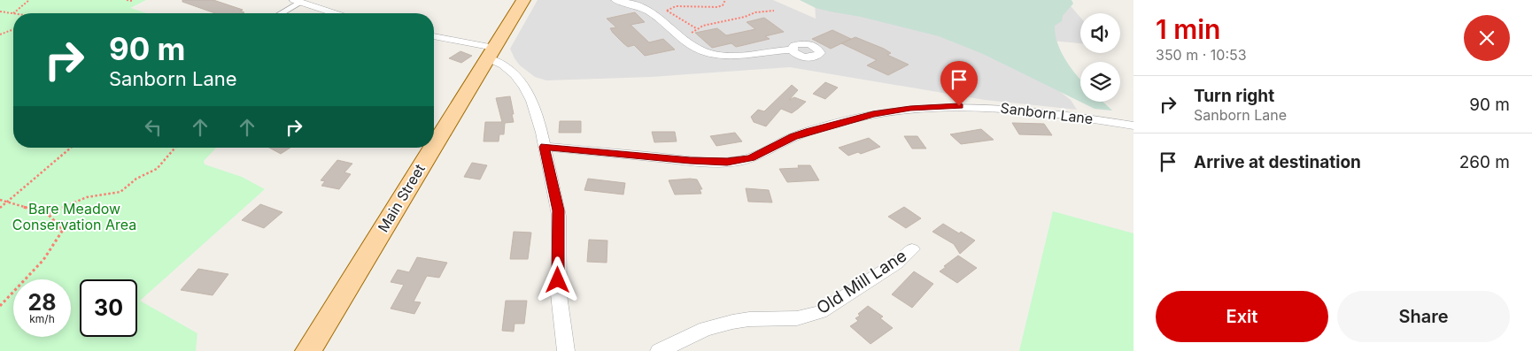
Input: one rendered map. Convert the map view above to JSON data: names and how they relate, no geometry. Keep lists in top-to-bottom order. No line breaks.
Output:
{"streets":{"main road":["Main Street"],"street":["Sanborn Lane","Old Mill Lane"]},"parks":["Bare Meadow Conservation Area"],"page":{"heading":["1 min","350 m · 10:53"],"turn":["90 m","Sanborn Lane"],"list":[{"name":"Turn right","note":"Sanborn Lane","value":"90 m"},{"name":"Arrive at destination","value":"260 m"}],"speed":"28 km/h","limit":"30","buttons":["Exit","Share"]}}
